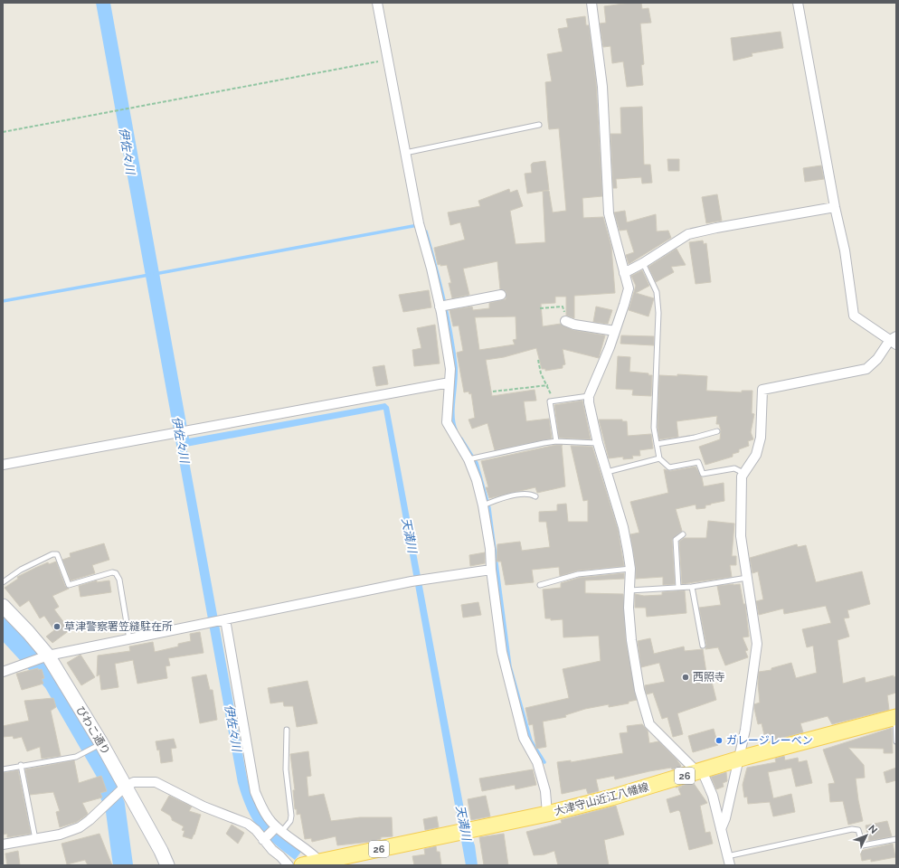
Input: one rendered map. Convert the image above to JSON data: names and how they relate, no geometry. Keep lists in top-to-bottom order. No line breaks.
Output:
{"streets":{"main road":["26","大津守山近江八幡線"],"street":["びわこ通り"]},"water":["伊佐々川","天満川"],"places":["草津警察署笠縫駐在所","西照寺","ガレージレーベン"],"north":"top right"}
